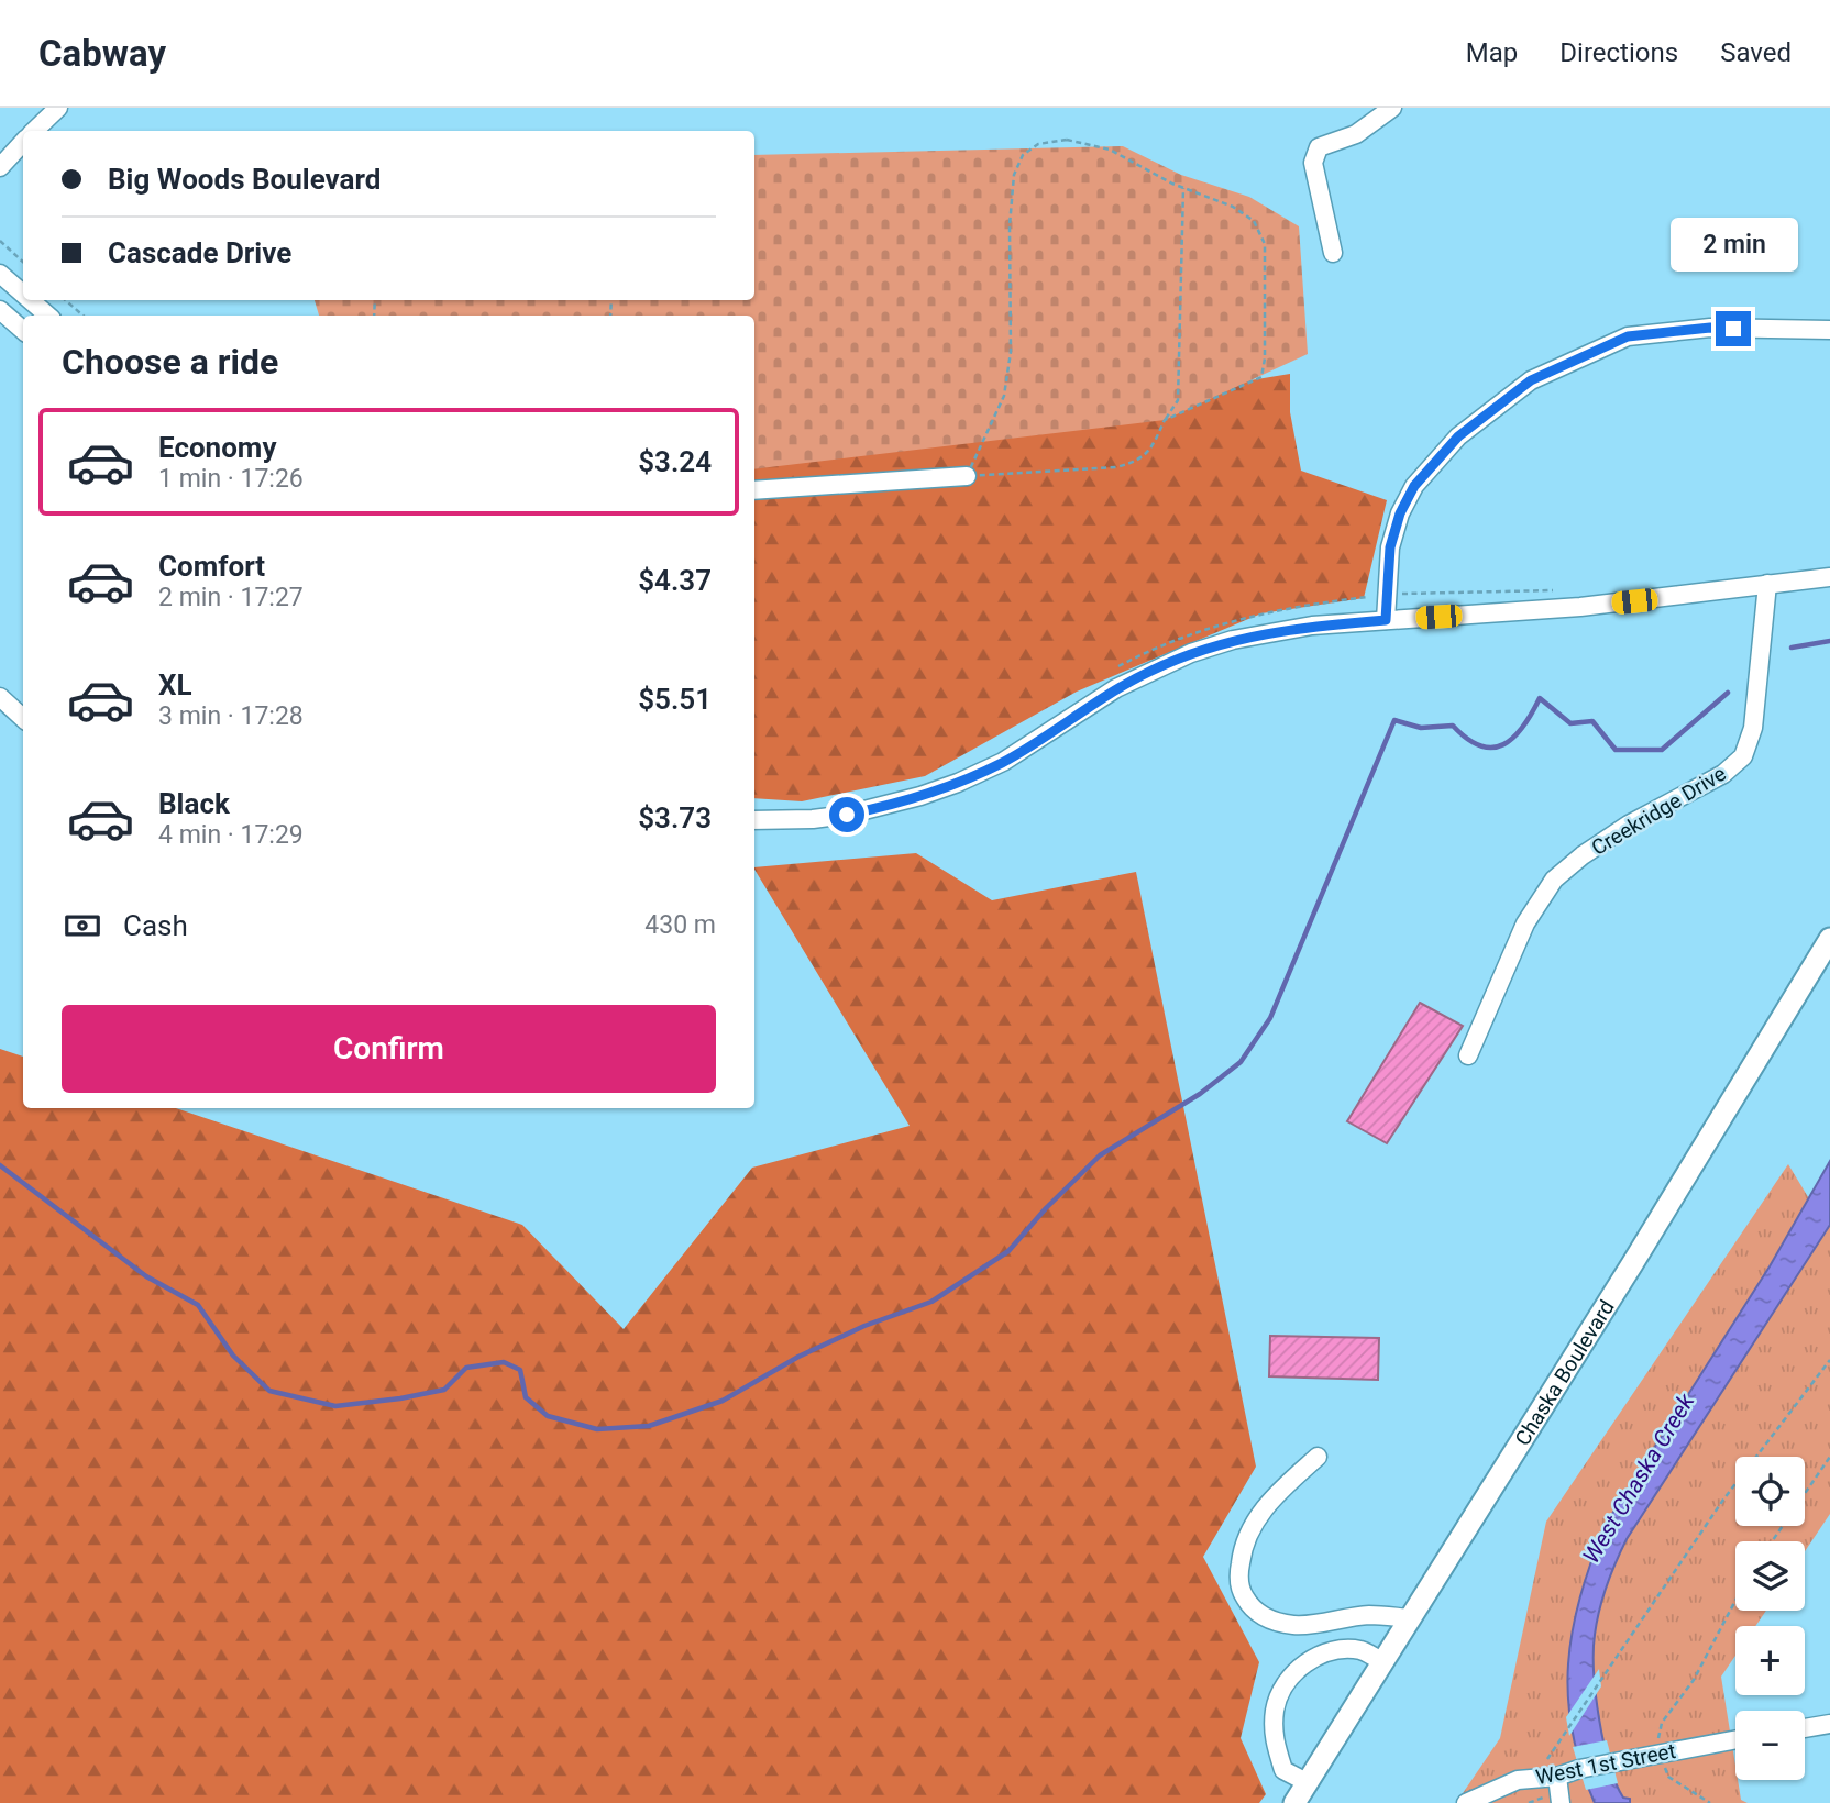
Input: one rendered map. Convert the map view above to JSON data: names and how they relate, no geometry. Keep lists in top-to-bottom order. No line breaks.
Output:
{"streets":{"main road":["Chaska Boulevard"],"street":["Creekridge Drive","West 1st Street"]},"water":["West Chaska Creek"],"page":{"header":"Cabway","nav":["Map","Directions","Saved"],"banner":["Big Woods Boulevard","Cascade Drive"],"bubble":"2 min","heading":"Choose a ride","list":[{"name":"Economy","note":"1 min · 17:26","value":"$3.24"},{"name":"Comfort","note":"2 min · 17:27","value":"$4.37"},{"name":"XL","note":"3 min · 17:28","value":"$5.51"},{"name":"Black","note":"4 min · 17:29","value":"$3.73"}],"pay":["Cash","430 m"],"buttons":"Confirm","map_buttons":["+","−"]}}
